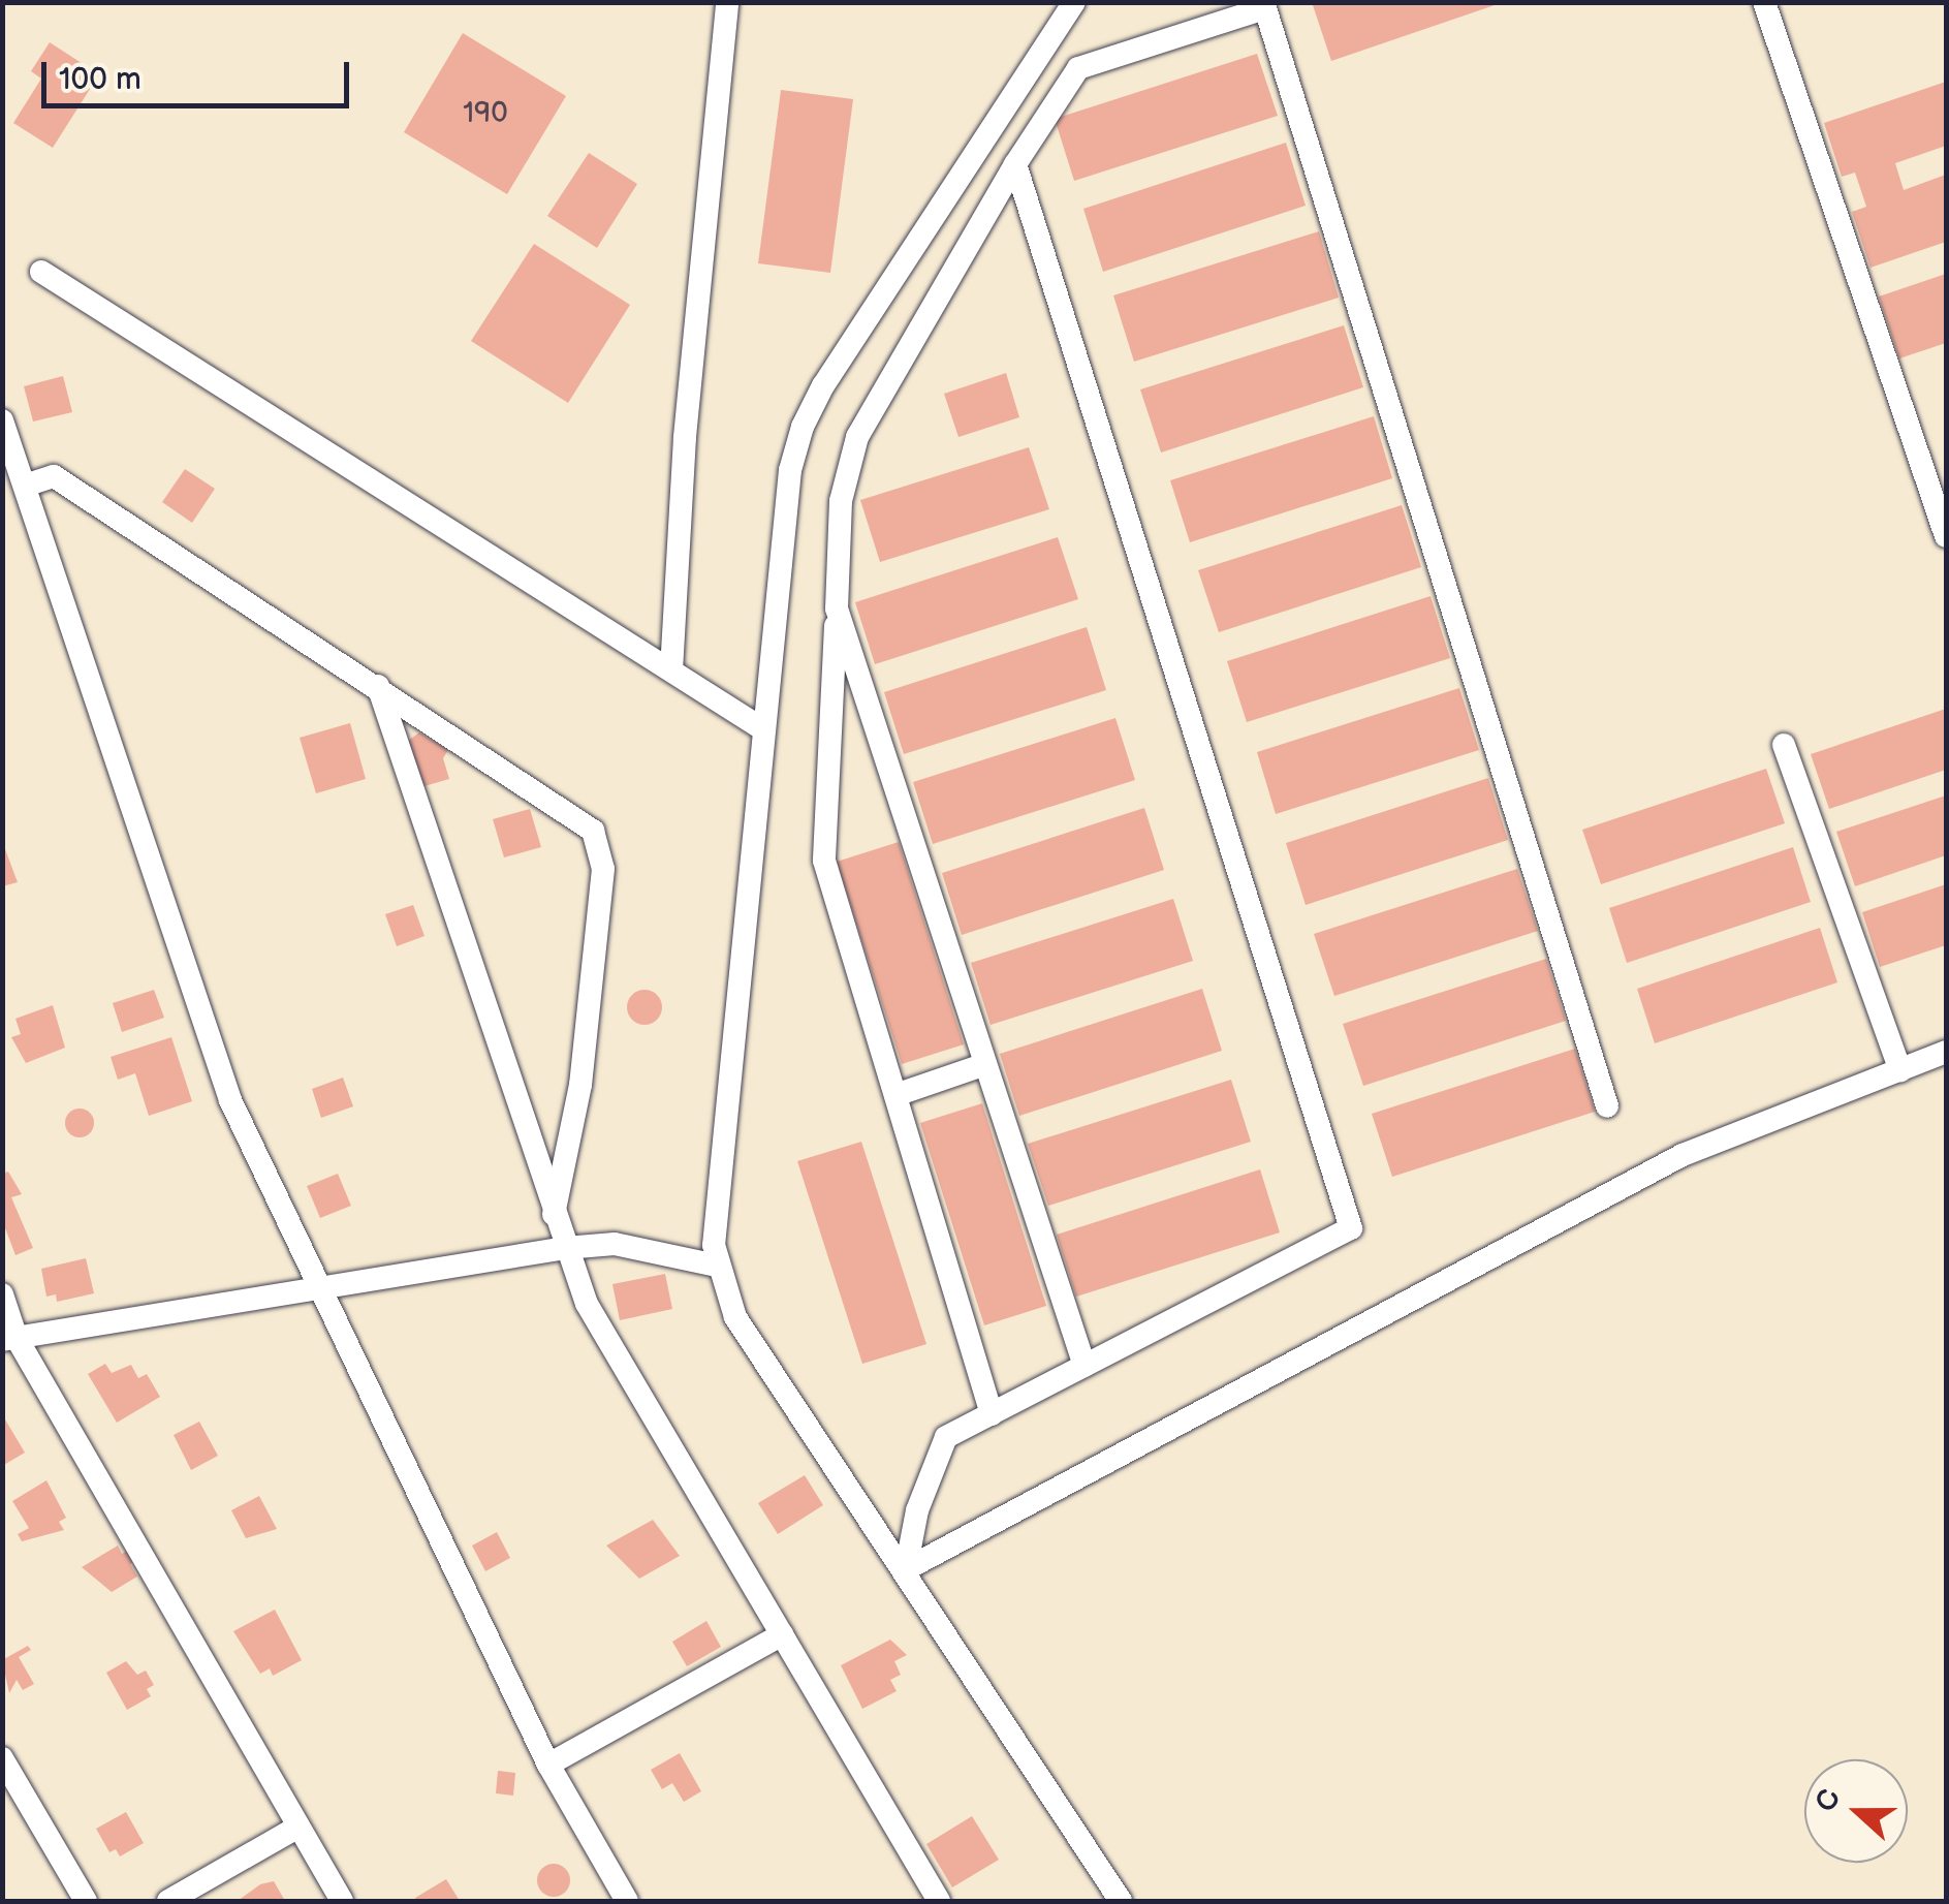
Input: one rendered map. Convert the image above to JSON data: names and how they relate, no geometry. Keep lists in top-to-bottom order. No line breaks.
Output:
{"house_numbers":["190"],"scale_bar":"100 m","north":"left"}
